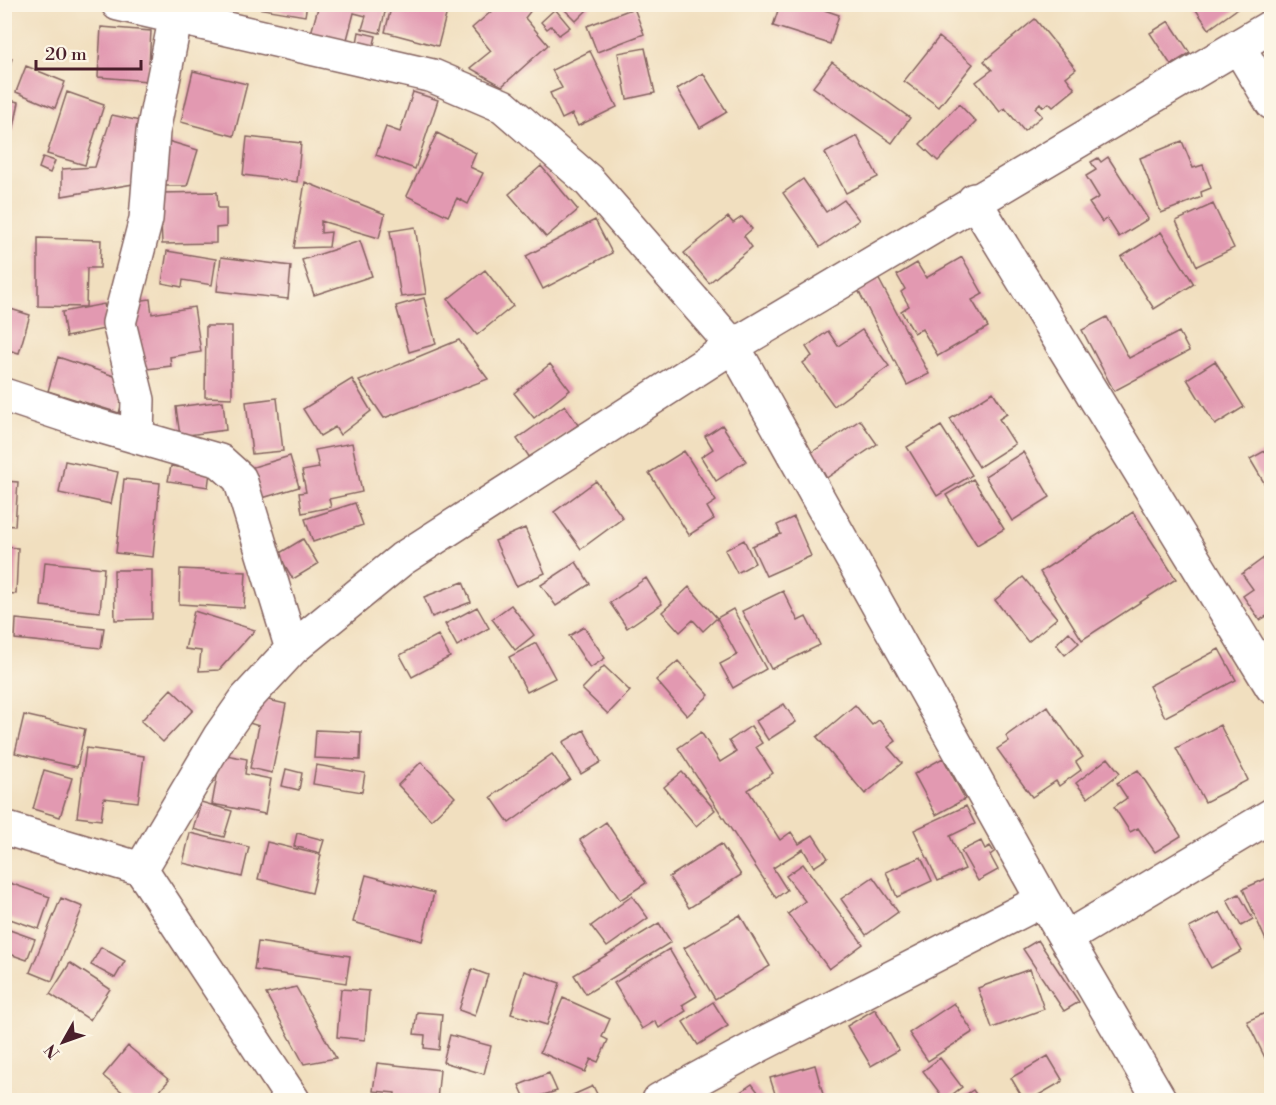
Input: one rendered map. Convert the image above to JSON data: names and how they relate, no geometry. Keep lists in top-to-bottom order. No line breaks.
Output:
{"scale_bar":"20 m","north":"bottom left"}
